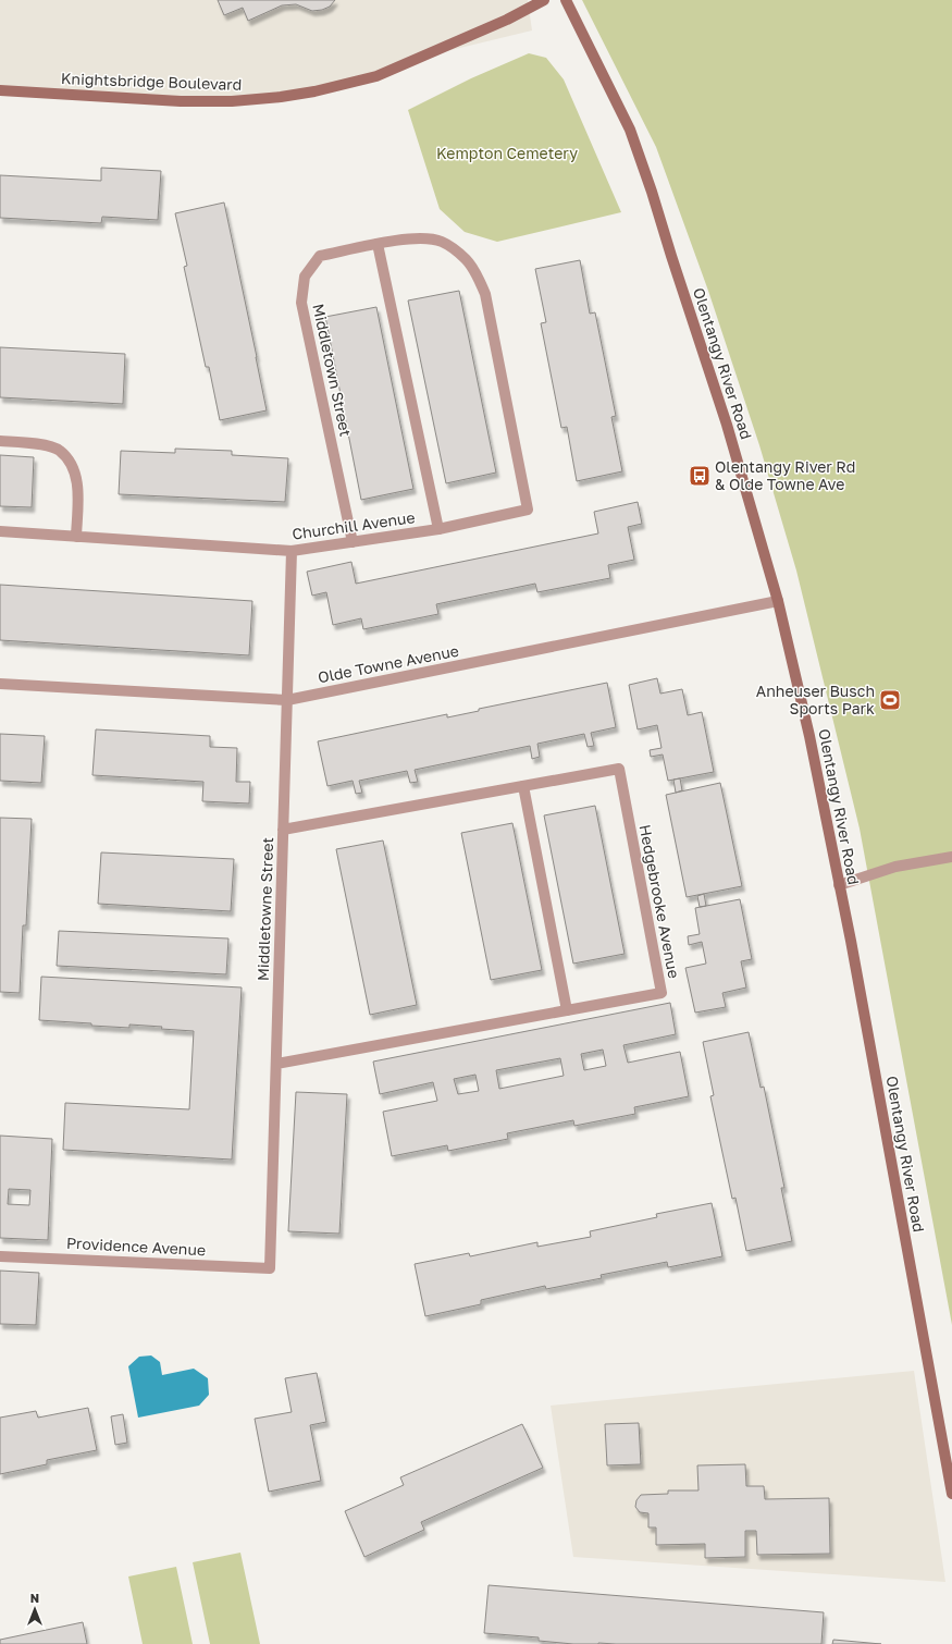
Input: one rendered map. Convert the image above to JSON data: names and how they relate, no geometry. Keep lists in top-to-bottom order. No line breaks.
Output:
{"streets":{"main road":["Knightsbridge Boulevard","Olentangy River Road"],"street":["Middletown Street","Churchill Avenue","Olde Towne Avenue","Hedgebrooke Avenue","Middletowne Street","Providence Avenue"]},"crossings":[["Olentangy River Road","Olde Towne Avenue"],["Middletown Street","Churchill Avenue"],["Churchill Avenue","Middletowne Street"],["Olde Towne Avenue","Middletowne Street"],["Hedgebrooke Avenue","Middletowne Street"],["Middletowne Street","Providence Avenue"]],"parks":["Kempton Cemetery"],"places":{"bus stop":["Olentangy River Rd & Olde Towne Ave"],"sports":["Anheuser Busch Sports Park"]},"north":"top"}
